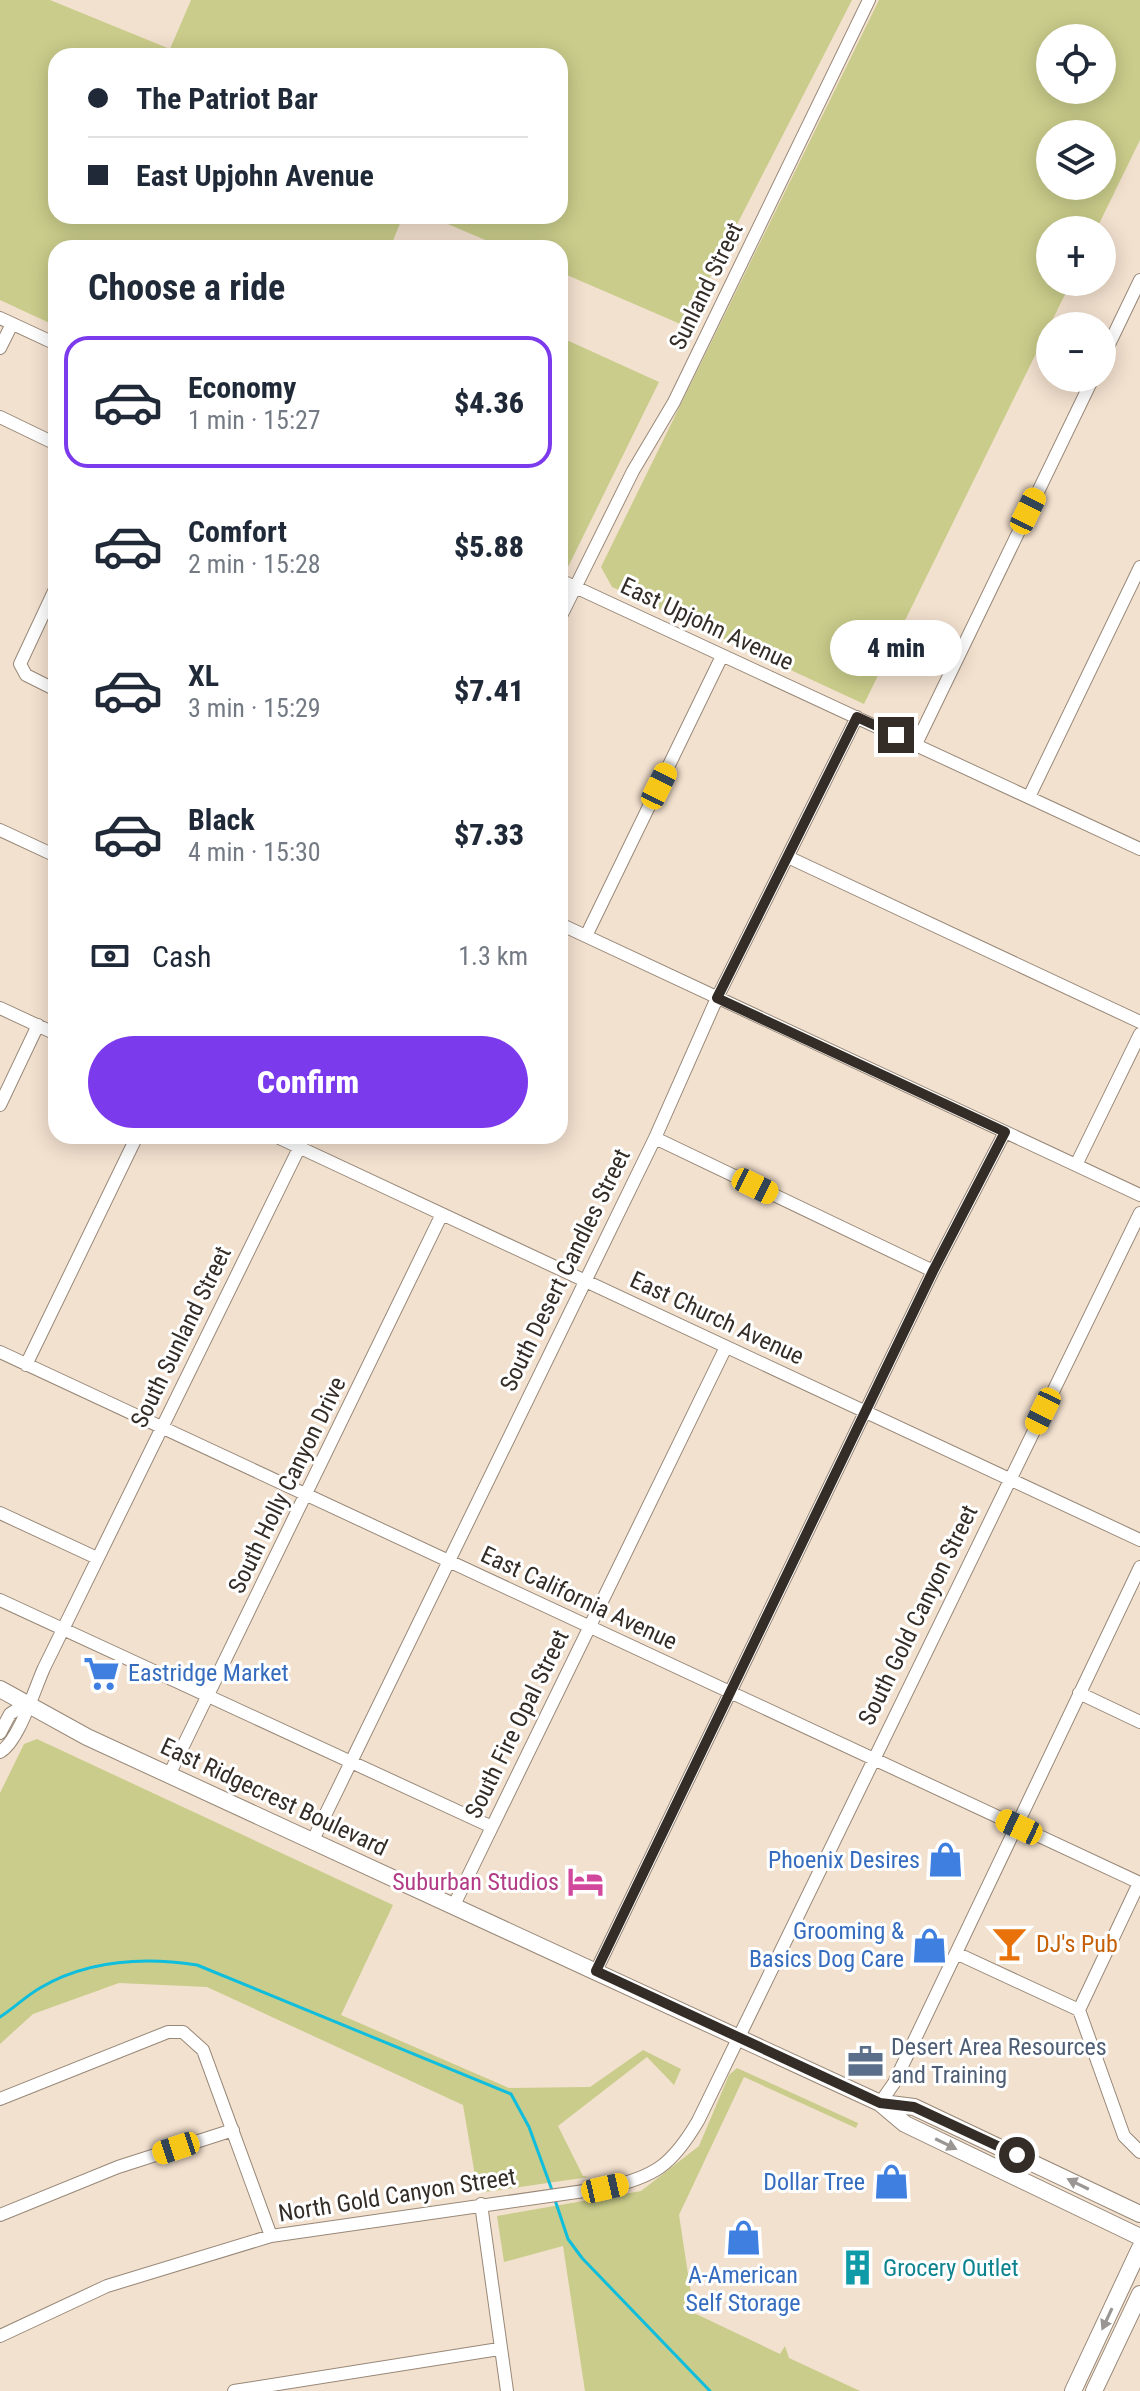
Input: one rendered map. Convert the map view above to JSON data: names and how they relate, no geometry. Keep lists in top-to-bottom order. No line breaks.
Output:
{"streets":{"main road":["East Ridgecrest Boulevard"],"street":["Sunland Street","East Upjohn Avenue","South Desert Candles Street","East Church Avenue","South Sunland Street","South Holly Canyon Drive","East California Avenue","South Gold Canyon Street","South Fire Opal Street","North Gold Canyon Street"]},"crossings":[["Sunland Street","East Upjohn Avenue"],["East Upjohn Avenue","South Desert Candles Street"],["South Desert Candles Street","East Church Avenue"],["South Desert Candles Street","East California Avenue"],["South Desert Candles Street","East Ridgecrest Boulevard"],["East Church Avenue","South Holly Canyon Drive"],["East Church Avenue","South Gold Canyon Street"],["East Church Avenue","South Fire Opal Street"],["South Sunland Street","East California Avenue"],["South Holly Canyon Drive","East California Avenue"],["South Holly Canyon Drive","East Ridgecrest Boulevard"],["East California Avenue","South Gold Canyon Street"],["East California Avenue","South Fire Opal Street"],["South Gold Canyon Street","East Ridgecrest Boulevard"],["South Gold Canyon Street","North Gold Canyon Street"],["South Fire Opal Street","East Ridgecrest Boulevard"],["East Ridgecrest Boulevard","North Gold Canyon Street"]],"places":{"supermarket":["Eastridge Market"],"shop":["Phoenix Desires","Grooming & Basics Dog Care","Dollar Tree","A-American Self Storage"],"hotel":["Suburban Studios"],"bar":["DJ's Pub"],"office":["Desert Area Resources and Training"],"building":["Grocery Outlet"]},"page":{"map_buttons":["+","−"],"banner":["The Patriot Bar","East Upjohn Avenue"],"heading":"Choose a ride","list":[{"name":"Economy","note":"1 min · 15:27","value":"$4.36"},{"name":"Comfort","note":"2 min · 15:28","value":"$5.88"},{"name":"XL","note":"3 min · 15:29","value":"$7.41"},{"name":"Black","note":"4 min · 15:30","value":"$7.33"}],"bubble":"4 min","pay":["Cash","1.3 km"],"buttons":"Confirm"}}
